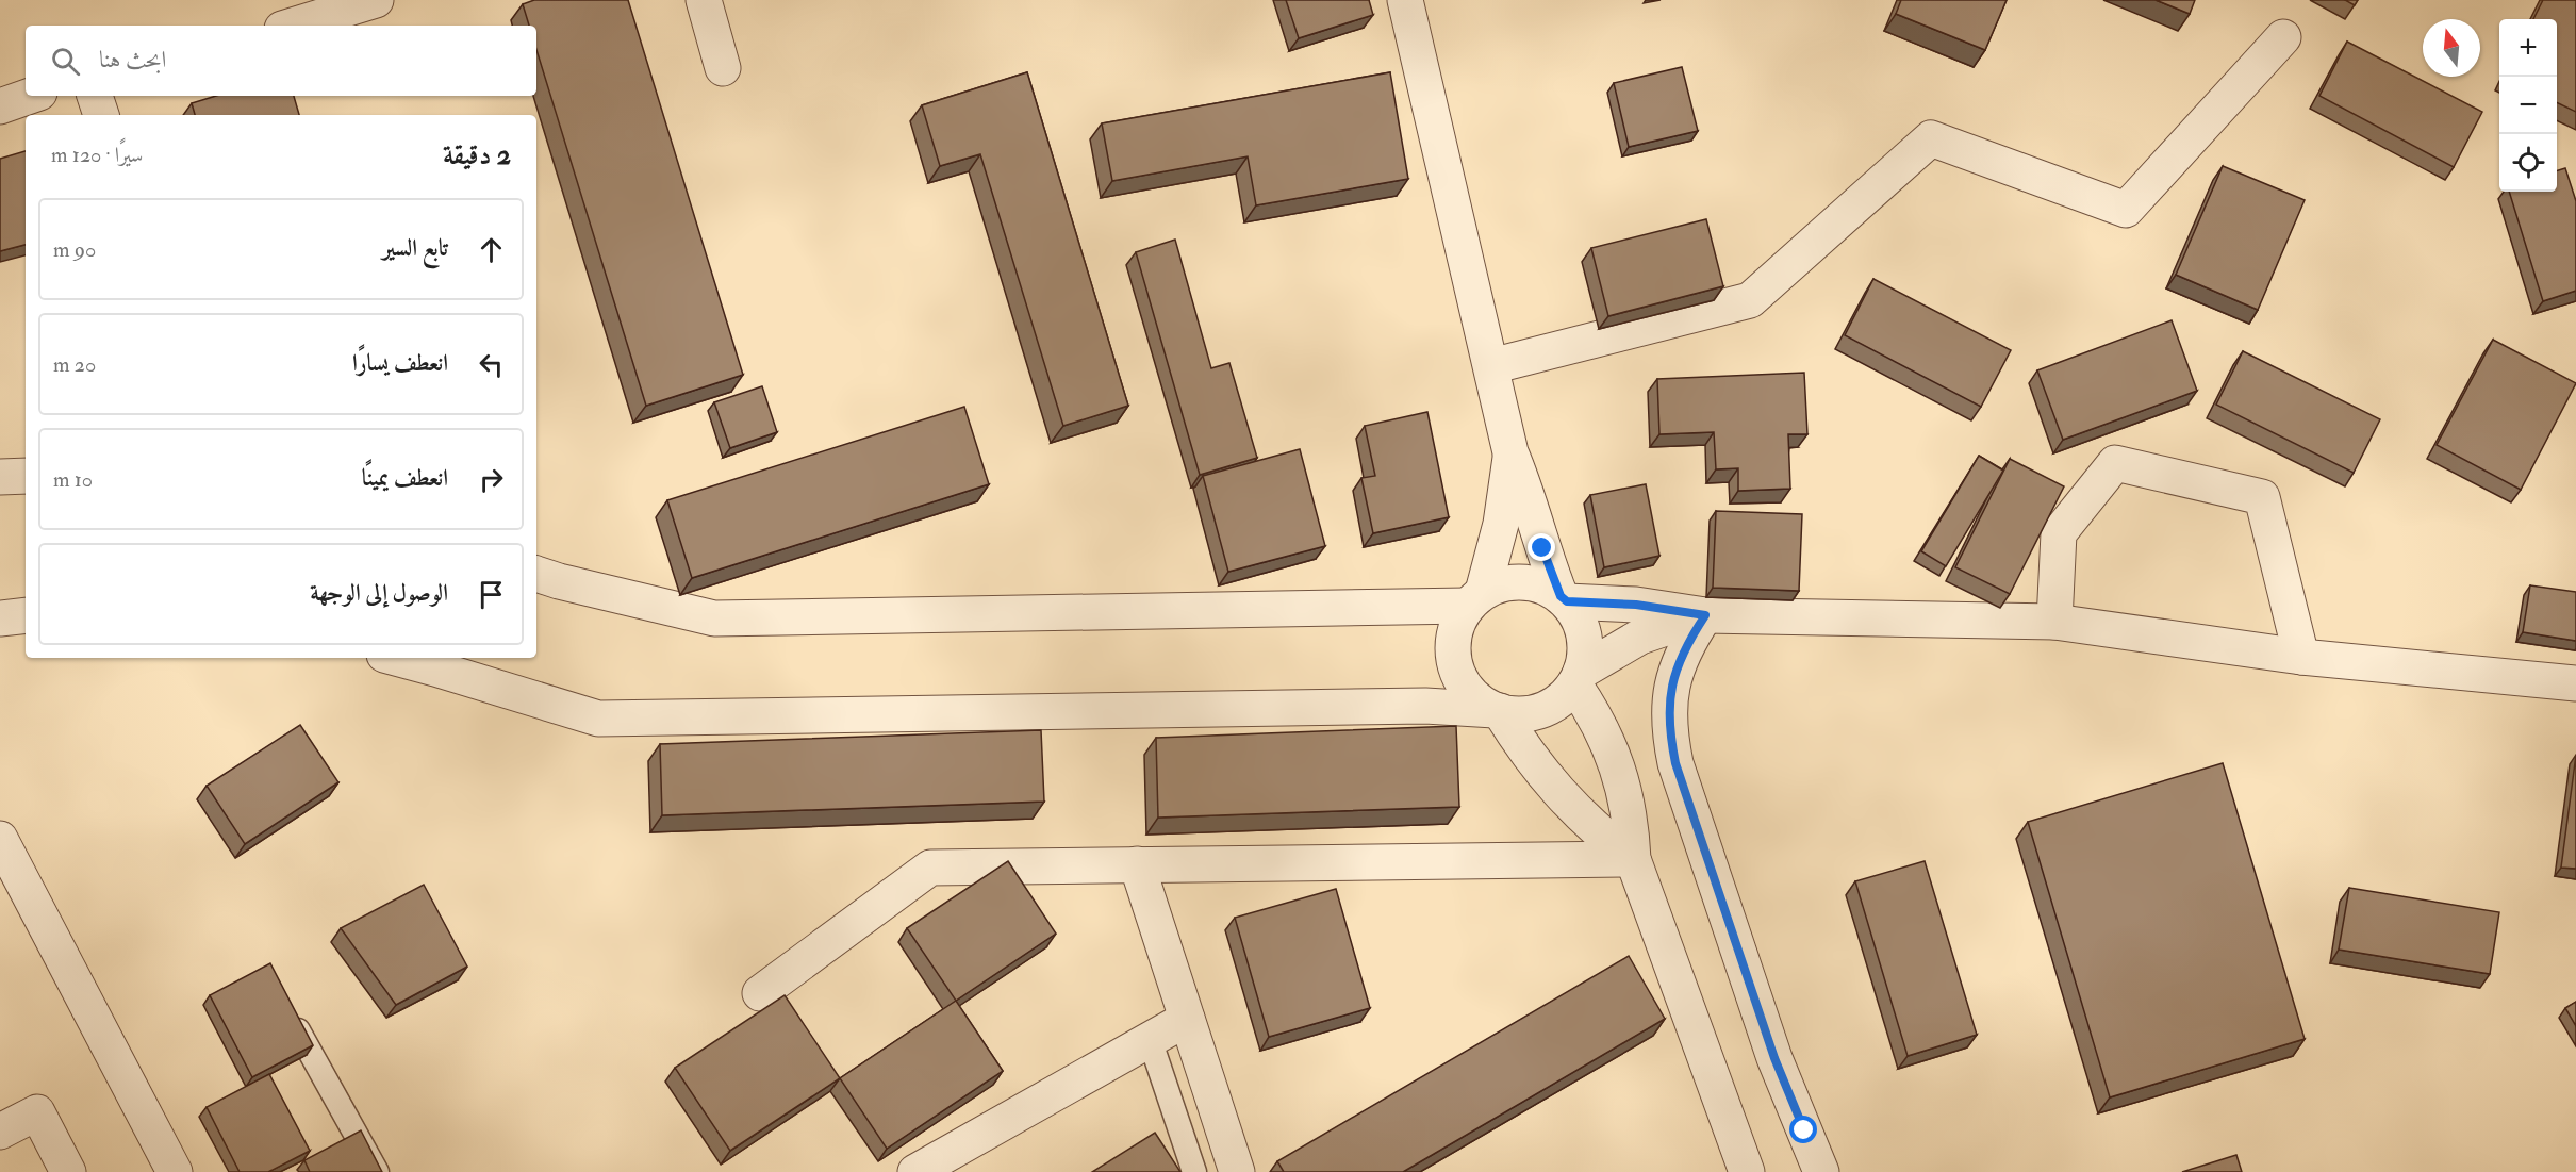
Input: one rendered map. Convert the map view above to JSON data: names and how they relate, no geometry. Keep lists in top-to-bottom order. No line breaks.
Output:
{"north":"top","page":{"map_buttons":["+","−"],"search":"ابحث هنا","heading":["2 دقيقة","سيرًا · 120 m"],"list":[["تابع السير","90 m"],["انعطف يسارًا","20 m"],["انعطف يمينًا","10 m"],"الوصول إلى الوجهة"]}}
